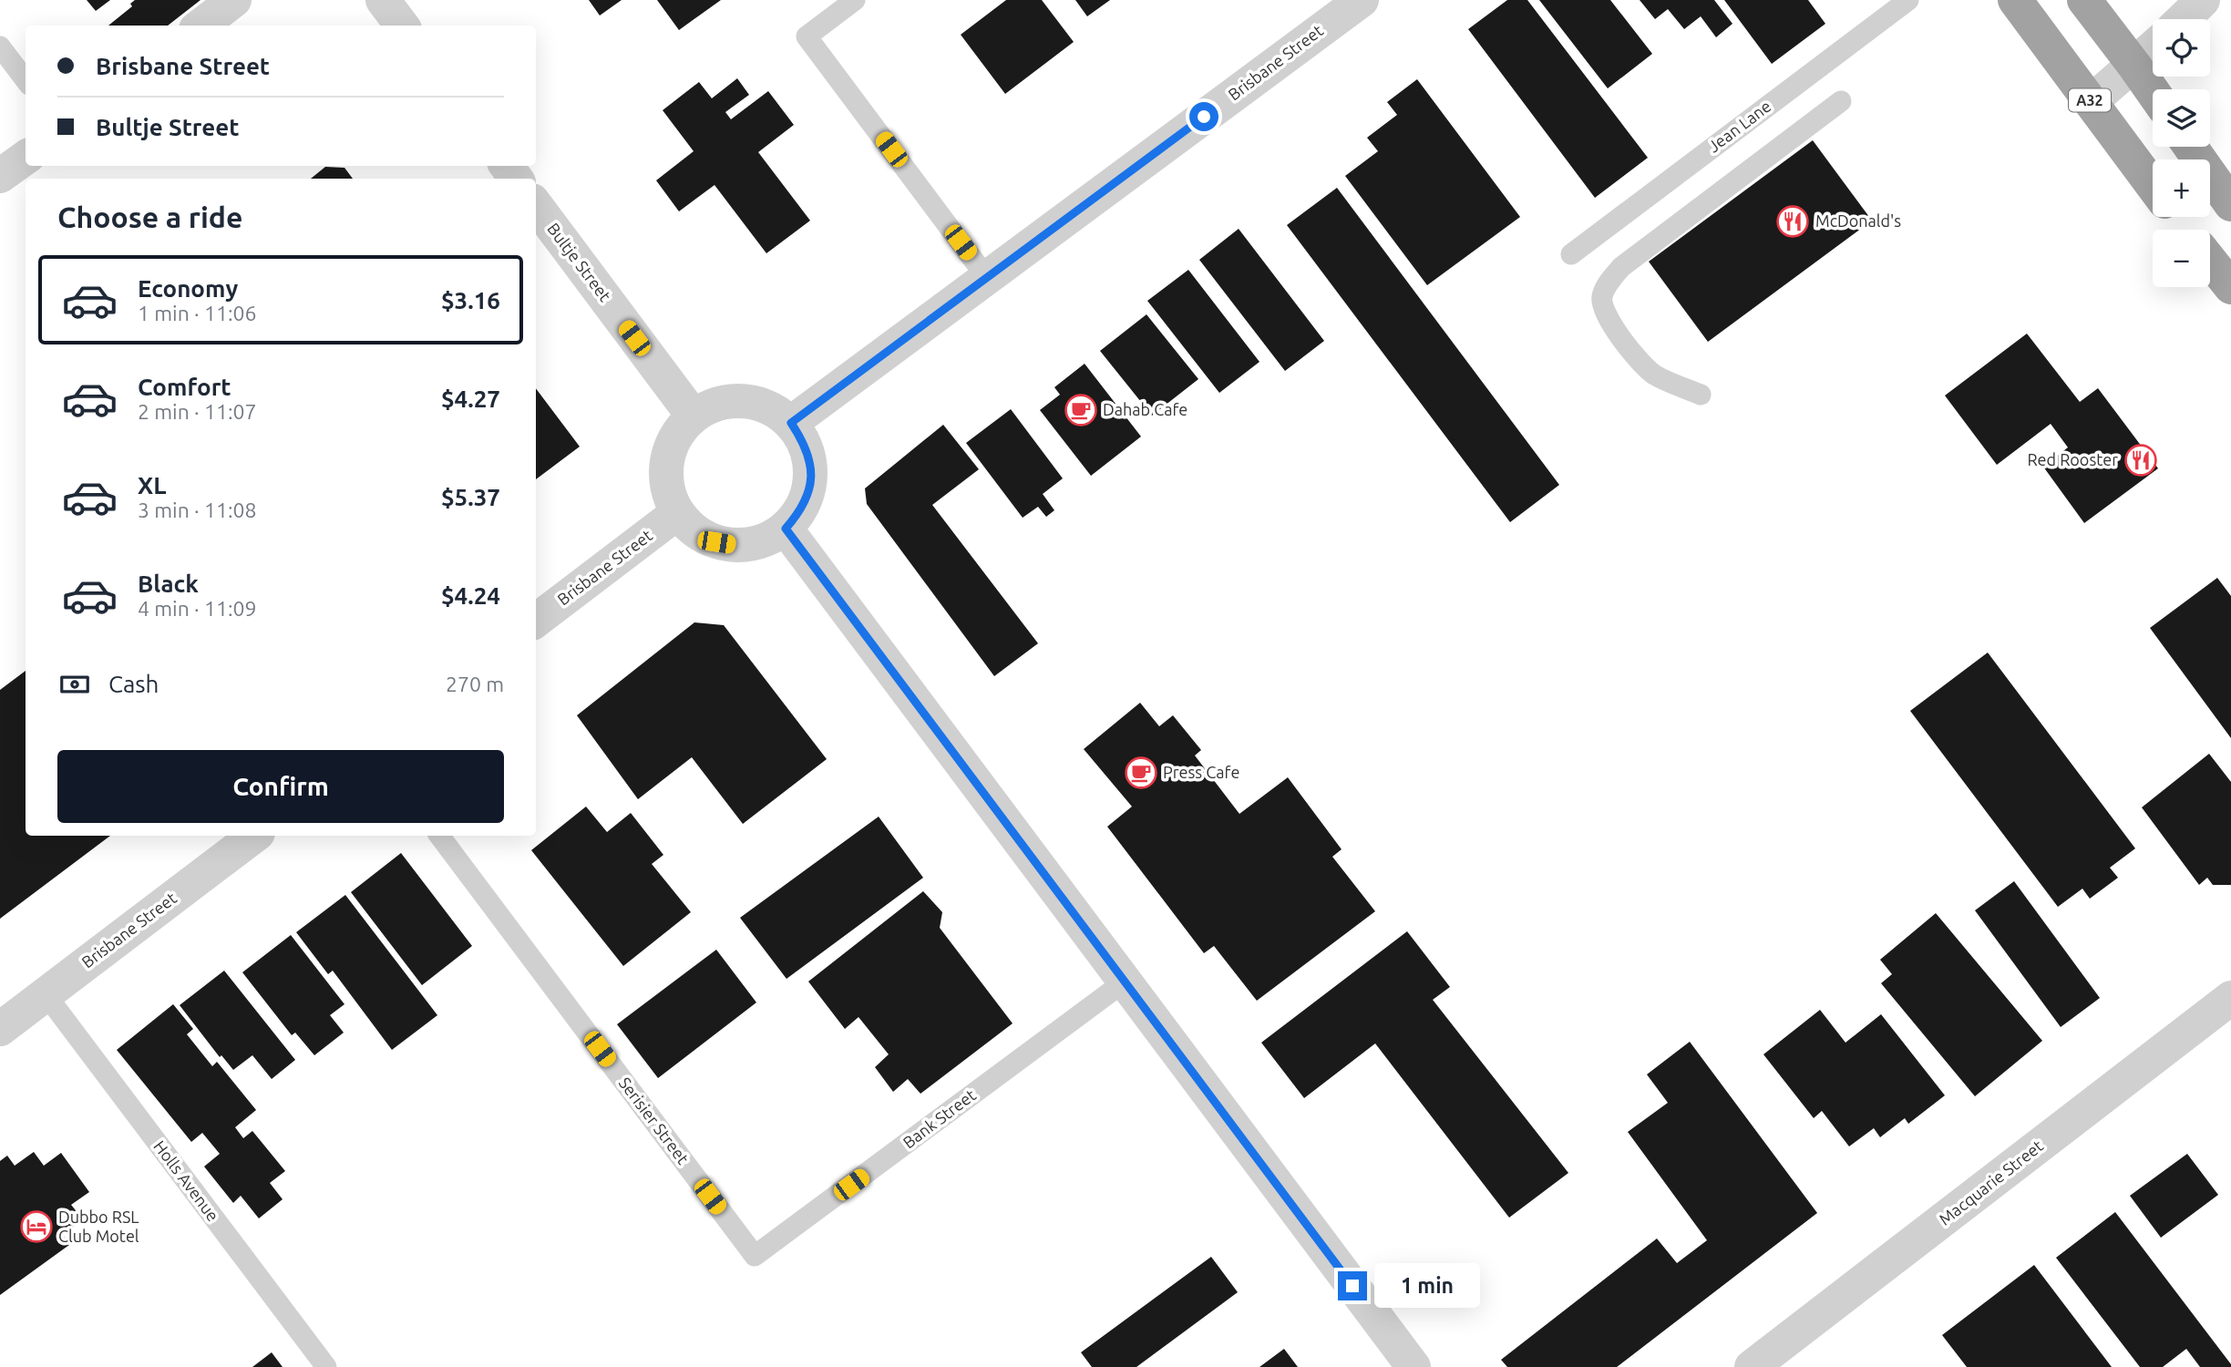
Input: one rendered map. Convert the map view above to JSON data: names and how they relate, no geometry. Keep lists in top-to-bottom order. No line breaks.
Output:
{"streets":{"highway":["A32"],"street":["Brisbane Street","Bultje Street","Macquarie Street"],"lane":["Jean Lane","Bank Street","Serisier Street","Holls Avenue"]},"crossings":[["Brisbane Street","Bultje Street"],["Brisbane Street","Holls Avenue"],["Bank Street","Serisier Street"]],"places":{"restaurant":["McDonald's","Red Rooster"],"cafe":["Dahab Cafe","Press Cafe"],"hotel":["Dubbo RSL Club Motel"]},"page":{"map_buttons":["+","−"],"banner":["Brisbane Street","Bultje Street"],"heading":"Choose a ride","list":[{"name":"Economy","note":"1 min · 11:06","value":"$3.16"},{"name":"Comfort","note":"2 min · 11:07","value":"$4.27"},{"name":"XL","note":"3 min · 11:08","value":"$5.37"},{"name":"Black","note":"4 min · 11:09","value":"$4.24"}],"pay":["Cash","270 m"],"buttons":"Confirm","bubble":"1 min"}}
